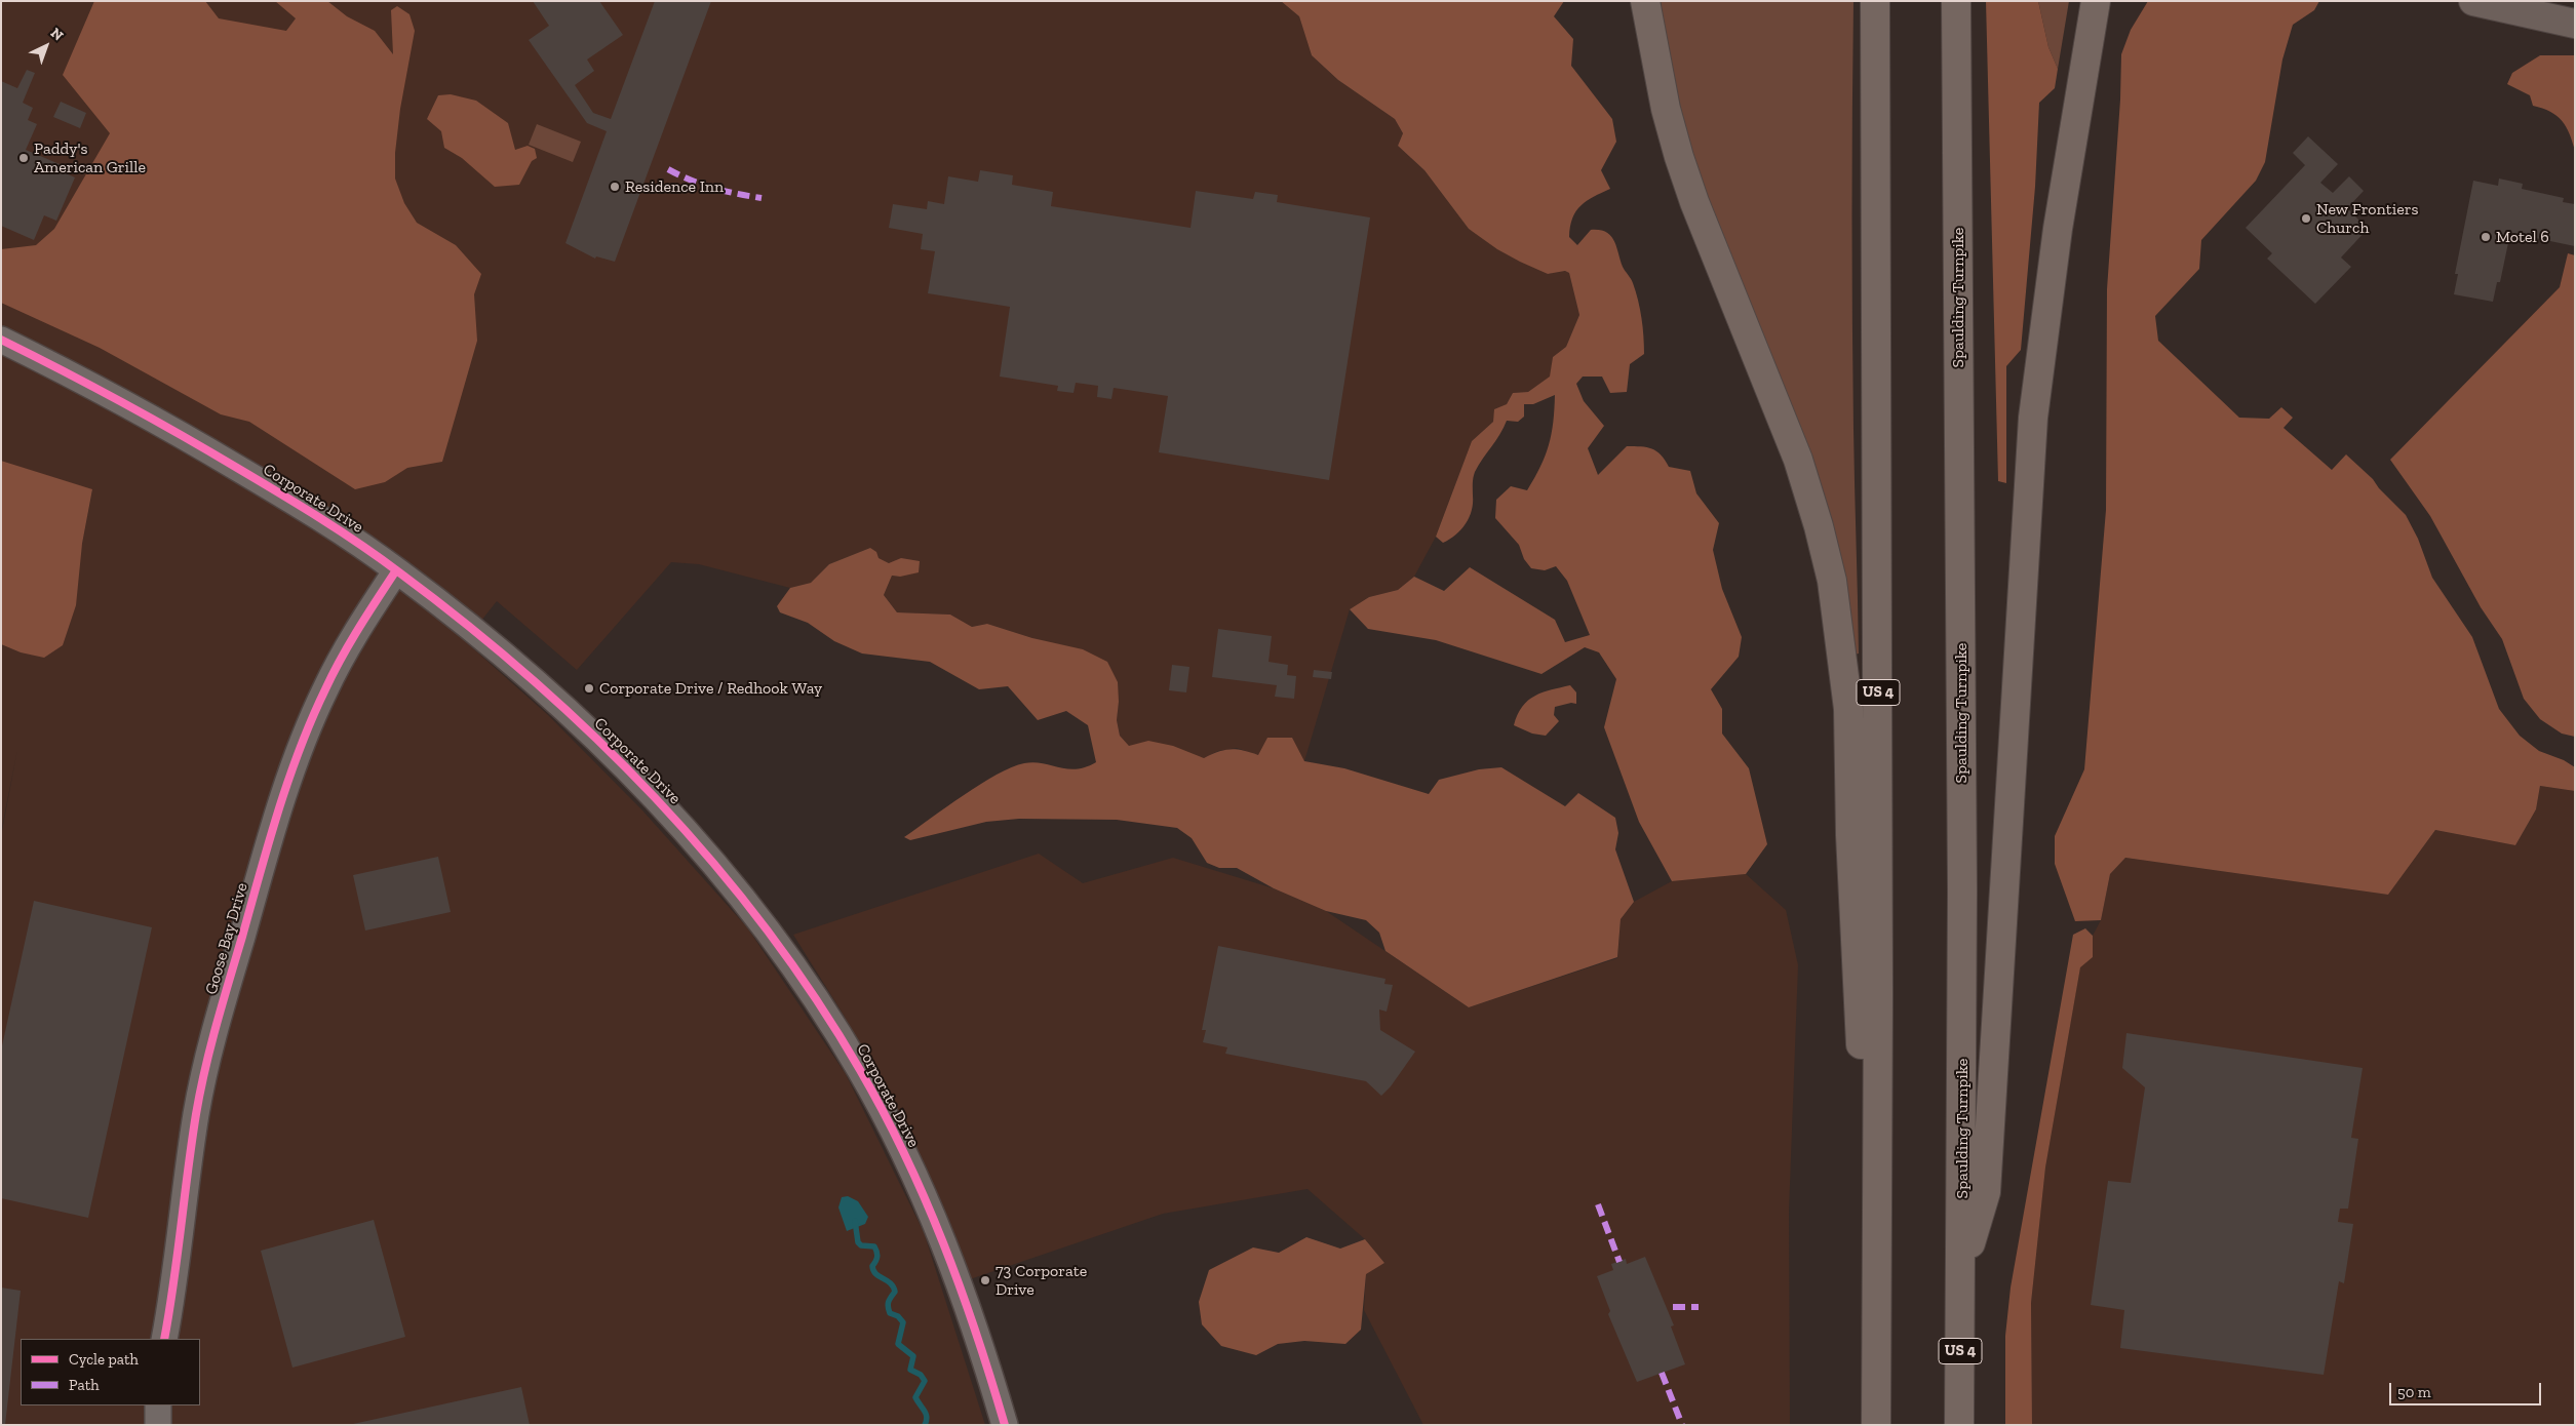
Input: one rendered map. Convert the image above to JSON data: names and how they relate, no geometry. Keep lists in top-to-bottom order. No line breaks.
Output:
{"streets":{"highway":["Spaulding Turnpike","US 4"],"street":["Corporate Drive","Goose Bay Drive"]},"crossings":[["Corporate Drive","Goose Bay Drive"]],"places":["Paddy's American Grille","Residence Inn","New Frontiers Church","Motel 6","Corporate Drive / Redhook Way","73 Corporate Drive"],"legend":["Cycle path","Path"],"scale_bar":"50 m","north":"top right"}
